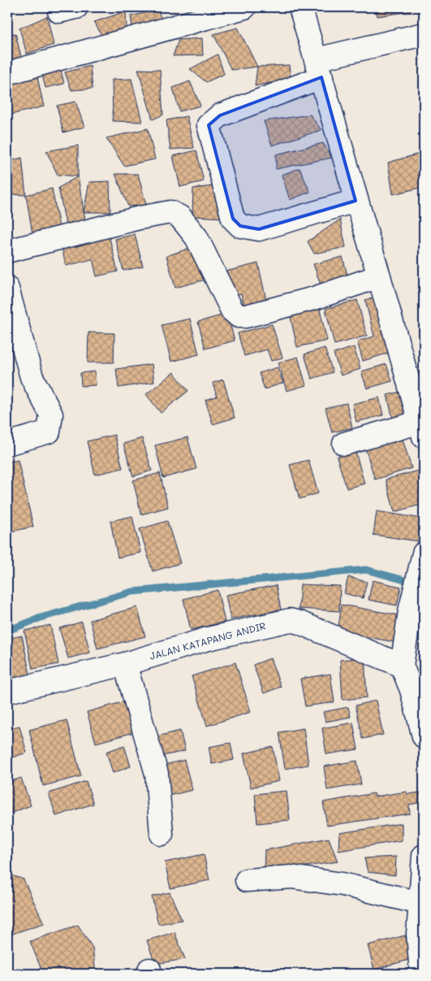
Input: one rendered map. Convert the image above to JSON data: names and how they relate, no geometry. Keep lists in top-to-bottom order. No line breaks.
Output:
{"streets":{"street":["JALAN KATAPANG ANDIR"]}}
